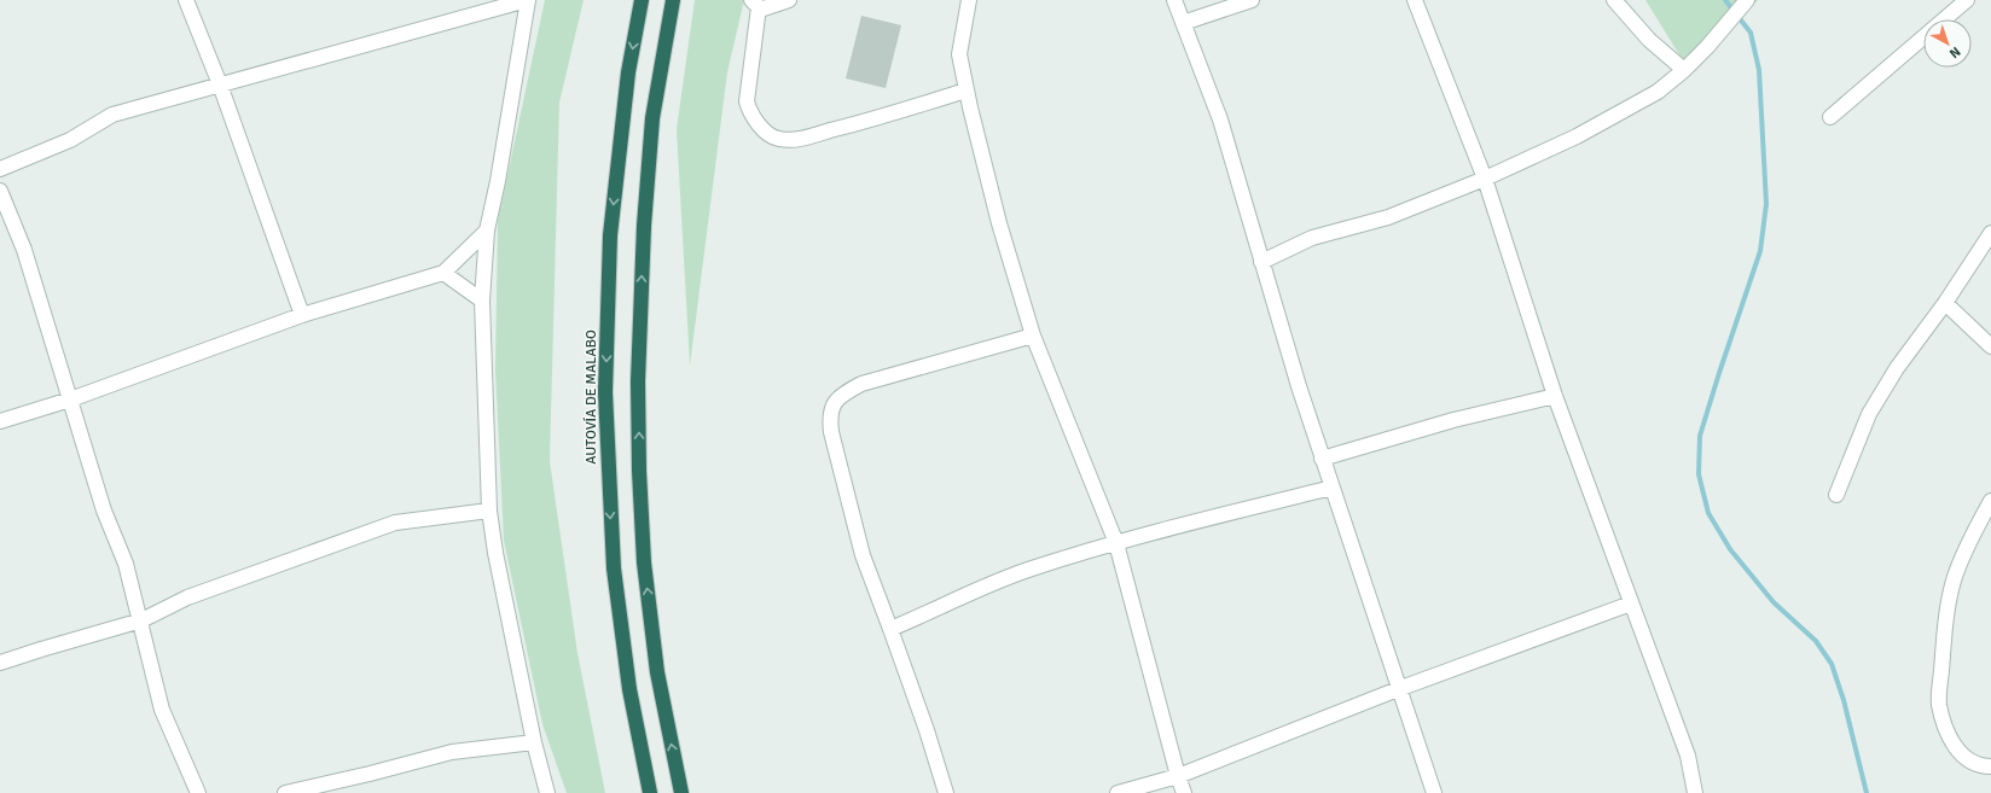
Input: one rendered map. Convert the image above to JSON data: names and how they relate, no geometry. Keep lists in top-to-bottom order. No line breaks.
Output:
{"streets":{"highway":["AUTOVÍA DE MALABO"]},"north":"bottom right"}
